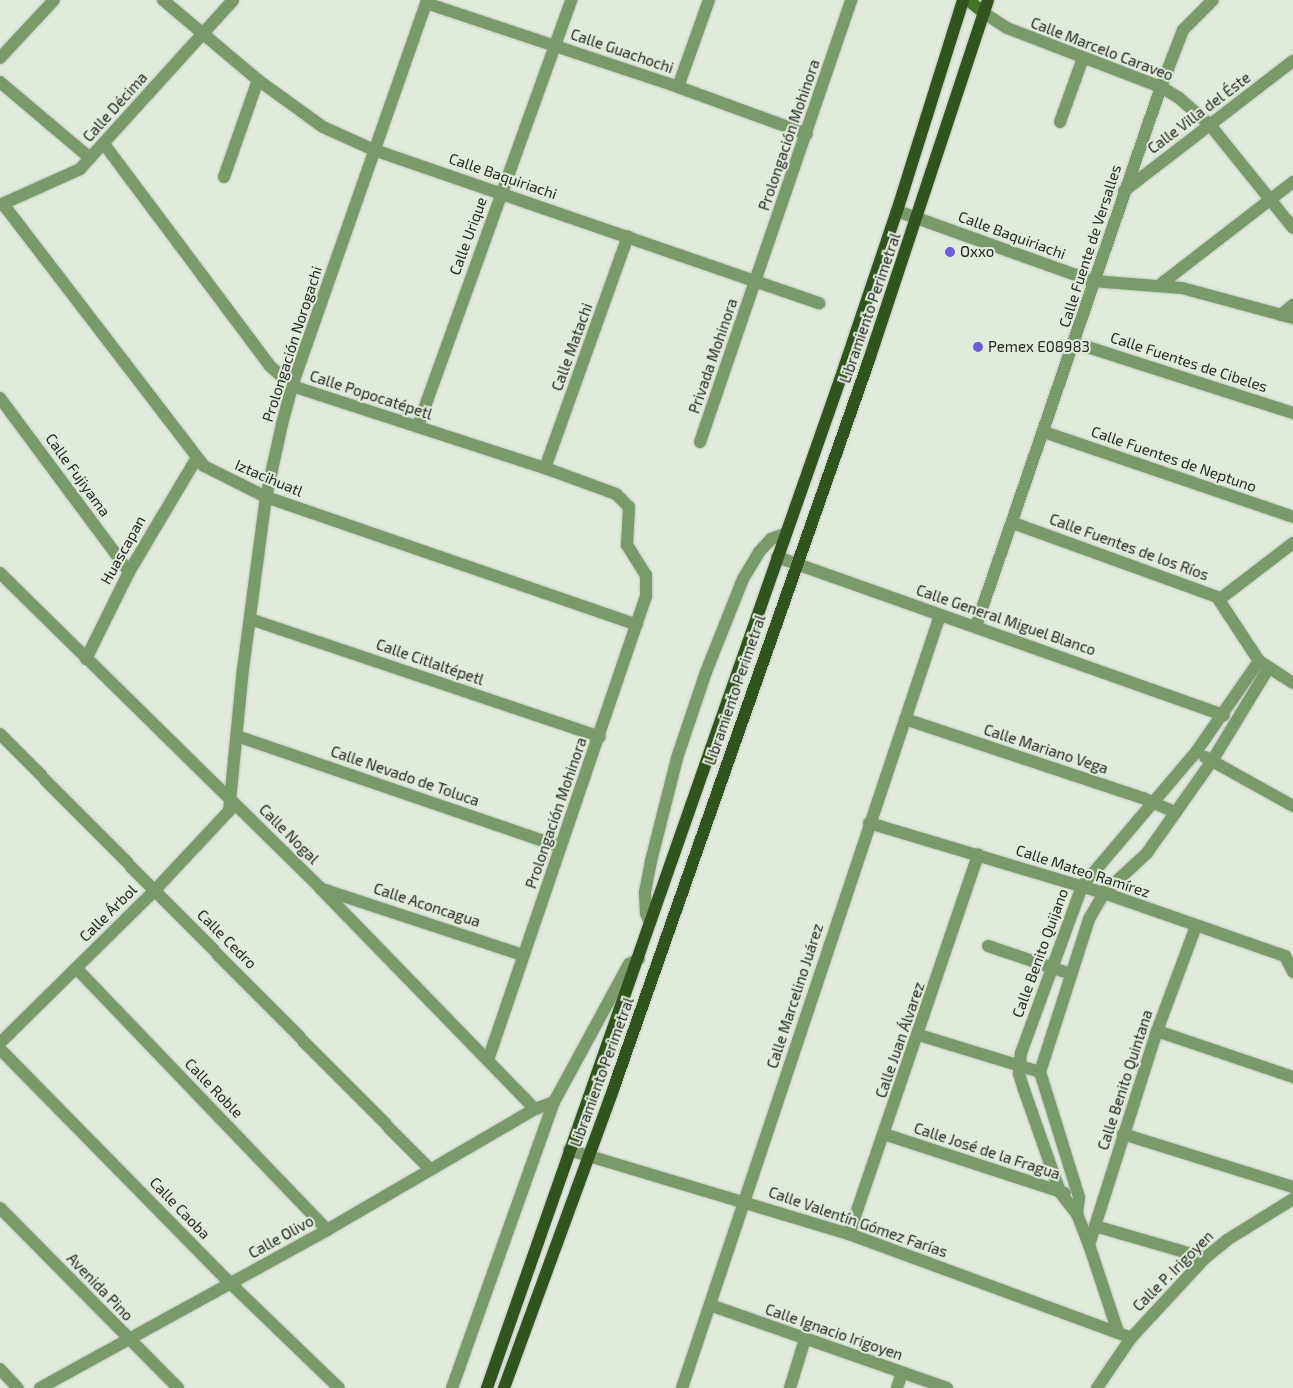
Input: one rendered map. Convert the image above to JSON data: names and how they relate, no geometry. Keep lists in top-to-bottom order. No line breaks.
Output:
{"streets":{"main road":["Libramiento Perimetral"],"street":["Calle Marcelo Caraveo","Calle Guachochi","Calle Décima","Calle Villa del Éste","Prolongación Mohinora","Calle Baquiriachi","Calle Urique","Calle Fuente de Versalles","Prolongación Norogachi","Calle Matachi","Privada Mohinora","Calle Fuentes de Cibeles","Calle Popocatépetl","Calle Fuentes de Neptuno","Calle Fujiyama","Iztacihuatl","Calle Fuentes de los Ríos","Huascapan","Calle General Miguel Blanco","Calle Citlaltépetl","Calle Mariano Vega","Calle Nevado de Toluca","Calle Nogal","Calle Mateo Ramírez","Calle Aconcagua","Calle Árbol","Calle Cedro","Calle Benito Quijano","Calle Marcelino Juárez","Calle Juan Álvarez","Calle Benito Quintana","Calle Roble","Calle José de la Fragua","Calle Caoba","Calle Valentín Gómez Farías","Calle Olivo","Calle P. Irigoyen","Avenida Pino","Calle Ignacio Irigoyen"]},"crossings":[["Calle Marcelo Caraveo","Calle Villa del Éste"],["Calle Marcelo Caraveo","Calle Fuente de Versalles"],["Calle Marcelo Caraveo","Libramiento Perimetral"],["Calle Guachochi","Prolongación Mohinora"],["Calle Guachochi","Calle Urique"],["Calle Guachochi","Prolongación Norogachi"],["Calle Décima","Calle Baquiriachi"],["Calle Décima","Calle Popocatépetl"],["Calle Décima","Iztacihuatl"],["Calle Villa del Éste","Calle Fuente de Versalles"],["Prolongación Mohinora","Calle Baquiriachi"],["Prolongación Mohinora","Privada Mohinora"],["Prolongación Mohinora","Calle Popocatépetl"],["Prolongación Mohinora","Iztacihuatl"],["Prolongación Mohinora","Calle Citlaltépetl"],["Prolongación Mohinora","Calle Nevado de Toluca"],["Prolongación Mohinora","Calle Nogal"],["Prolongación Mohinora","Calle Aconcagua"],["Calle Baquiriachi","Calle Urique"],["Calle Baquiriachi","Calle Fuente de Versalles"],["Calle Baquiriachi","Libramiento Perimetral"],["Calle Baquiriachi","Prolongación Norogachi"],["Calle Baquiriachi","Calle Matachi"],["Calle Baquiriachi","Privada Mohinora"],["Calle Urique","Calle Popocatépetl"],["Calle Fuente de Versalles","Calle Fuentes de Cibeles"],["Calle Fuente de Versalles","Calle Fuentes de Neptuno"],["Calle Fuente de Versalles","Calle Fuentes de los Ríos"],["Calle Fuente de Versalles","Calle General Miguel Blanco"],["Libramiento Perimetral","Calle General Miguel Blanco"],["Libramiento Perimetral","Calle Valentín Gómez Farías"],["Prolongación Norogachi","Calle Popocatépetl"],["Prolongación Norogachi","Iztacihuatl"],["Prolongación Norogachi","Calle Citlaltépetl"],["Prolongación Norogachi","Calle Nevado de Toluca"],["Prolongación Norogachi","Calle Nogal"],["Prolongación Norogachi","Calle Árbol"],["Calle Matachi","Calle Popocatépetl"],["Calle Fujiyama","Huascapan"],["Iztacihuatl","Huascapan"],["Calle Fuentes de los Ríos","Calle Benito Quijano"],["Huascapan","Calle Nogal"],["Calle General Miguel Blanco","Calle Benito Quijano"],["Calle General Miguel Blanco","Calle Marcelino Juárez"],["Calle Mariano Vega","Calle Benito Quijano"],["Calle Mariano Vega","Calle Marcelino Juárez"],["Calle Nogal","Calle Aconcagua"],["Calle Nogal","Calle Árbol"],["Calle Nogal","Calle Olivo"],["Calle Mateo Ramírez","Calle Benito Quijano"],["Calle Mateo Ramírez","Calle Marcelino Juárez"],["Calle Mateo Ramírez","Calle Juan Álvarez"],["Calle Mateo Ramírez","Calle Benito Quintana"],["Calle Árbol","Calle Cedro"],["Calle Árbol","Calle Roble"],["Calle Cedro","Calle Olivo"],["Calle Marcelino Juárez","Calle Valentín Gómez Farías"],["Calle Marcelino Juárez","Calle Ignacio Irigoyen"],["Calle Juan Álvarez","Calle José de la Fragua"],["Calle Juan Álvarez","Calle Valentín Gómez Farías"],["Calle Roble","Calle Olivo"],["Calle Caoba","Calle Olivo"],["Calle Valentín Gómez Farías","Calle P. Irigoyen"],["Calle Olivo","Avenida Pino"]],"places":["Oxxo","Pemex E08983"]}
